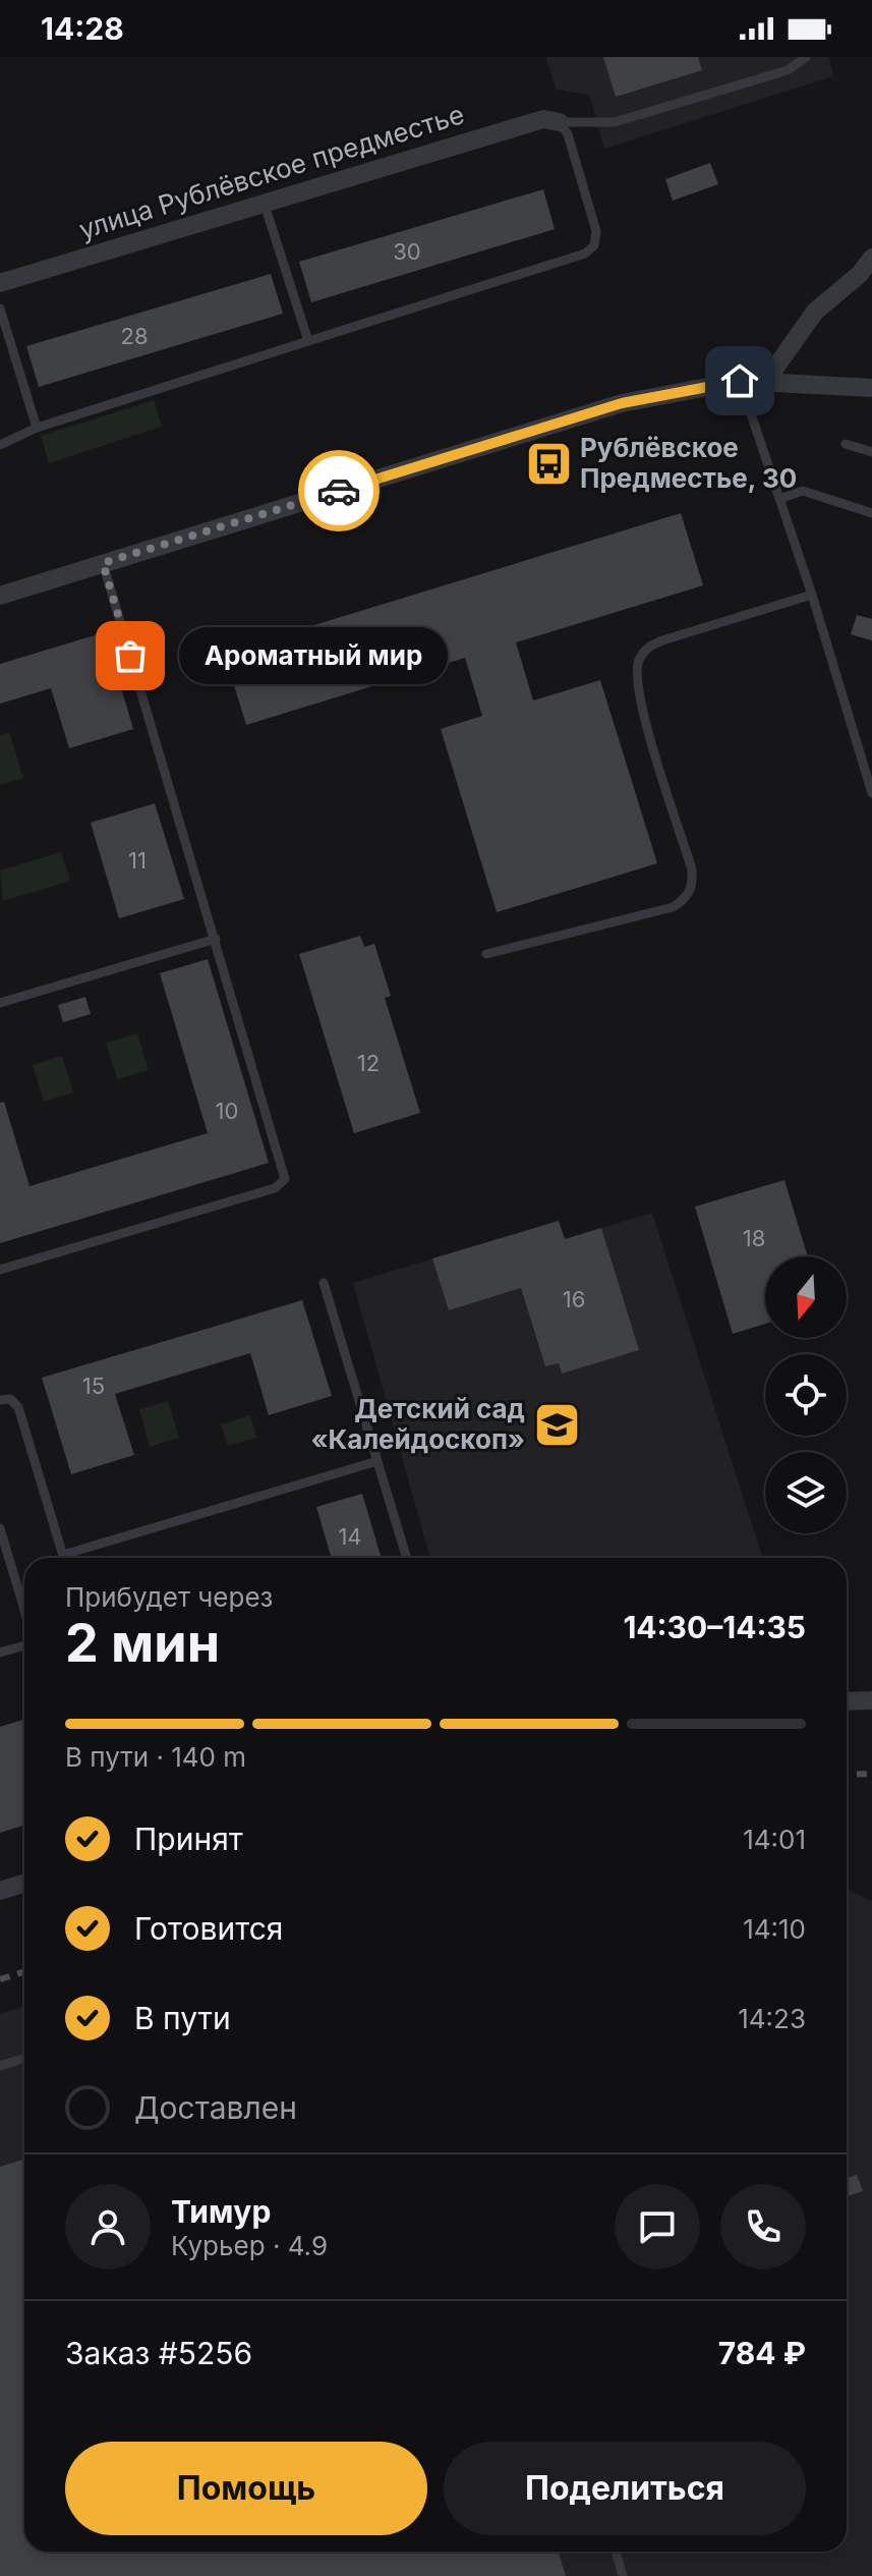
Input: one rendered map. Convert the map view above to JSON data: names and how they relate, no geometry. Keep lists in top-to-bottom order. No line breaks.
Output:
{"streets":{"street":["улица Рублёвское предместье"]},"places":{"bus stop":["Рублёвское Предместье, 30"],"other":["Ароматный мир"],"school or university":["Детский сад «Калейдоскоп»"]},"house_numbers":["30","28","11","12","10","18","16","15","14"],"north":"bottom","page":{"status":"14:28","bubble":"Ароматный мир","heading":["2 мин","Прибудет через","14:30–14:35"],"panel":["Тимур","Курьер · 4.9","Заказ #5256","784 ₽"],"bar":"В пути · 140 m","list":[["Принят","14:01"],["Готовится","14:10"],["В пути","14:23"],"Доставлен"],"buttons":["Помощь","Поделиться"]}}
